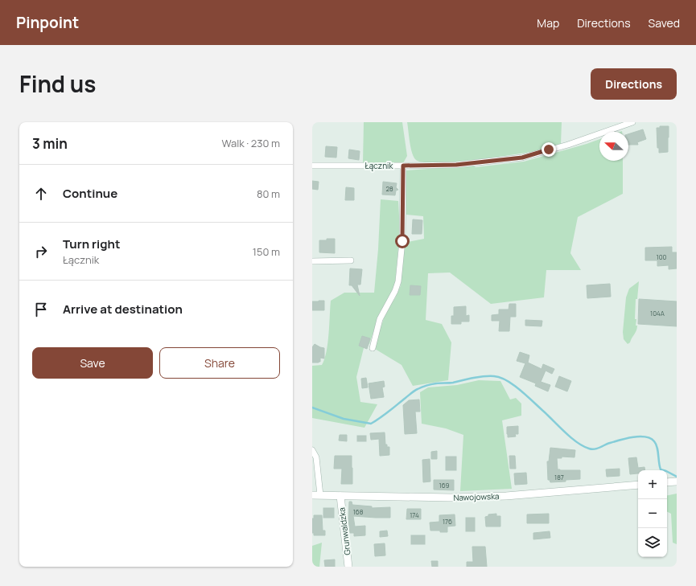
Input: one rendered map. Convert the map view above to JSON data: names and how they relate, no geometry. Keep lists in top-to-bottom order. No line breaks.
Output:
{"streets":{"street":["Łącznik","Nawojowska","Grunwaldzka"]},"crossings":[["Nawojowska","Grunwaldzka"]],"house_numbers":["28","100","104A","187","169","168","174","176"],"north":"left","page":{"header":"Pinpoint","nav":["Map","Directions","Saved"],"title":"Find us","buttons":["Directions",["Save","Share"]],"heading":["3 min","Walk · 230 m"],"list":[["Continue","80 m"],["Turn right","Łącznik","150 m"],"Arrive at destination"],"map_buttons":["+","−"]}}
